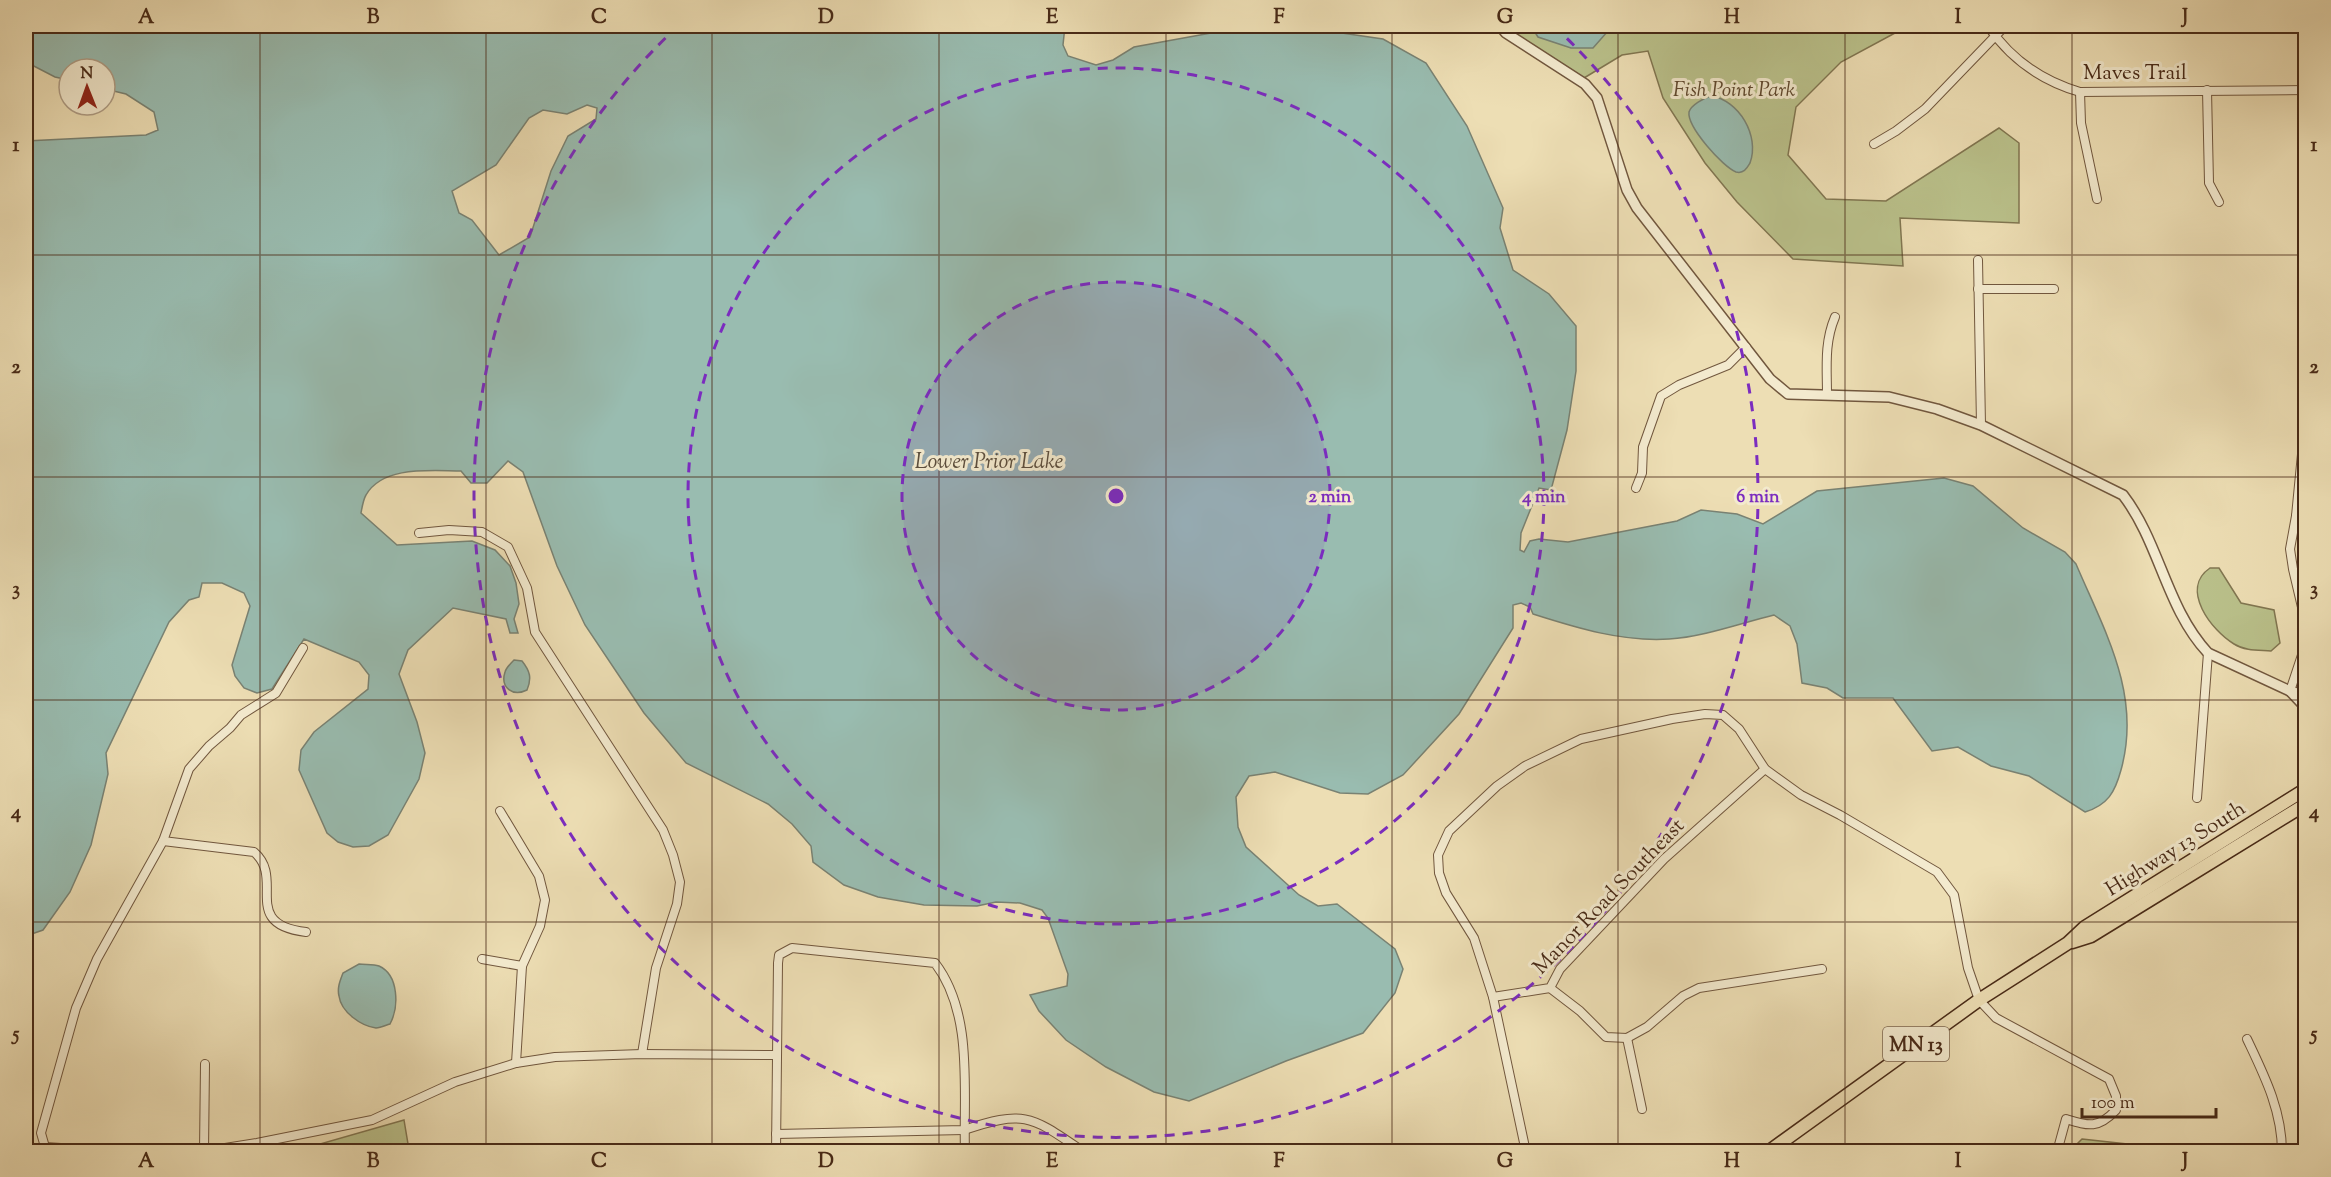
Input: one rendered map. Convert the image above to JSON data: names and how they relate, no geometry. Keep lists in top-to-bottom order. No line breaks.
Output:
{"streets":{"main road":["Highway 13 South","MN 13"],"street":["Maves Trail","Manor Road Southeast"]},"water":["Lower Prior Lake"],"parks":["Fish Point Park"],"scale_bar":"100 m","north":"top","grid":{"columns":["A","B","C","D","E","F","G","H","I","J"],"rows":["1","2","3","4","5"]},"rings":["2 min","4 min","6 min"]}
